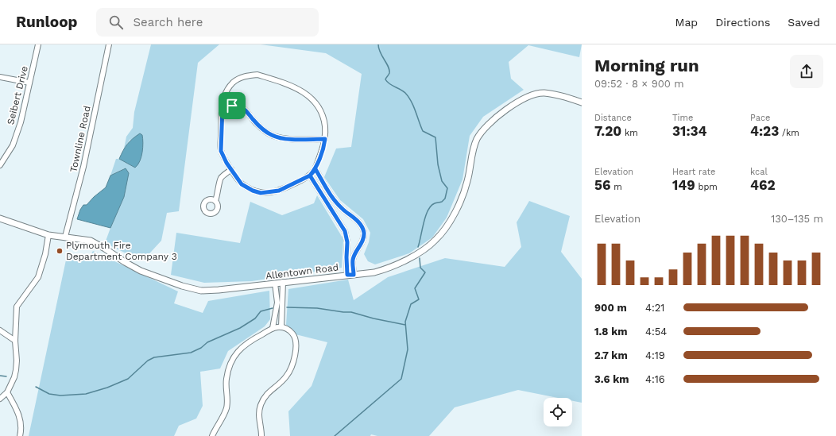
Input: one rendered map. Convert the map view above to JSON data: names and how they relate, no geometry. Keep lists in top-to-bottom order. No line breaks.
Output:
{"streets":{"street":["Seibert Drive","Townline Road","Allentown Road"]},"crossings":[["Townline Road","Allentown Road"]],"places":["Plymouth Fire Department Company 3"],"page":{"header":"Runloop","search":"Search here","nav":["Map","Directions","Saved"],"heading":["Morning run","09:52 · 8 × 900 m"],"stats":[["Distance","7.20 km"],["Time","31:34"],["Pace","4:23 /km"],["Elevation","56 m"],["Heart rate","149 bpm"],["kcal","462"]],"chart":["Elevation","130–135 m"],"list":[{"name":"900 m","note":"4:21"},{"name":"1.8 km","note":"4:54"},{"name":"2.7 km","note":"4:19"},{"name":"3.6 km","note":"4:16"}]}}
